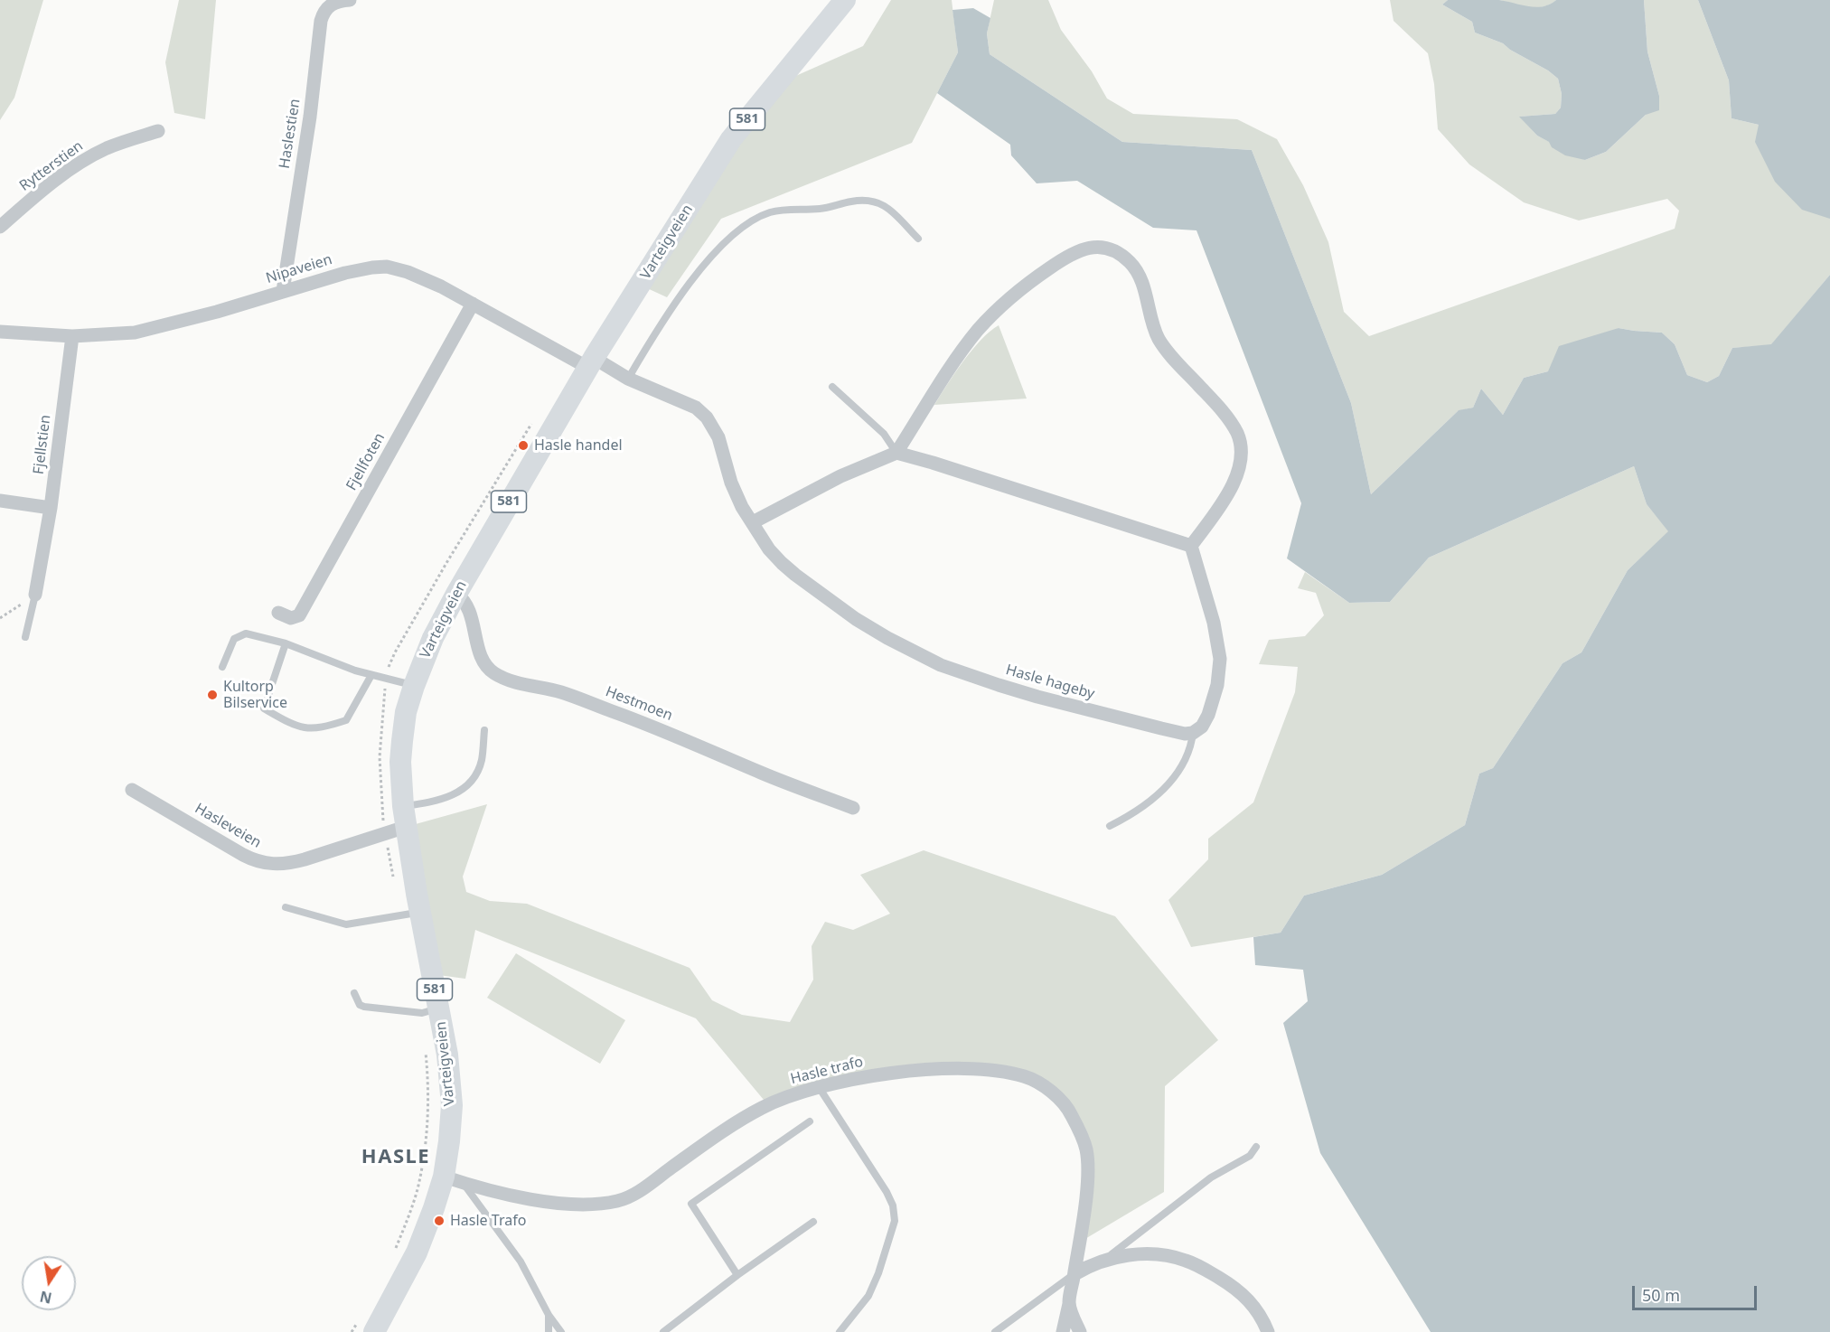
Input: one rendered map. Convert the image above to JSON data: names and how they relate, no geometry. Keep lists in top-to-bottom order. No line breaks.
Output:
{"streets":{"main road":["581","Varteigveien"],"street":["Haslestien","Rytterstien","Nipaveien","Fjellstien","Fjellfoten","Hasle hageby","Hestmoen","Hasleveien","Hasle trafo"]},"crossings":[["Haslestien","Nipaveien"],["Varteigveien","Nipaveien"],["Varteigveien","Hasle hageby"],["Varteigveien","Hestmoen"],["Varteigveien","Hasleveien"],["Varteigveien","Hasle trafo"],["Nipaveien","Fjellstien"],["Nipaveien","Fjellfoten"],["Nipaveien","Hasle hageby"]],"districts":["HASLE"],"places":["Hasle handel","Kultorp Bilservice","Hasle Trafo"],"scale_bar":"50 m","north":"bottom"}
